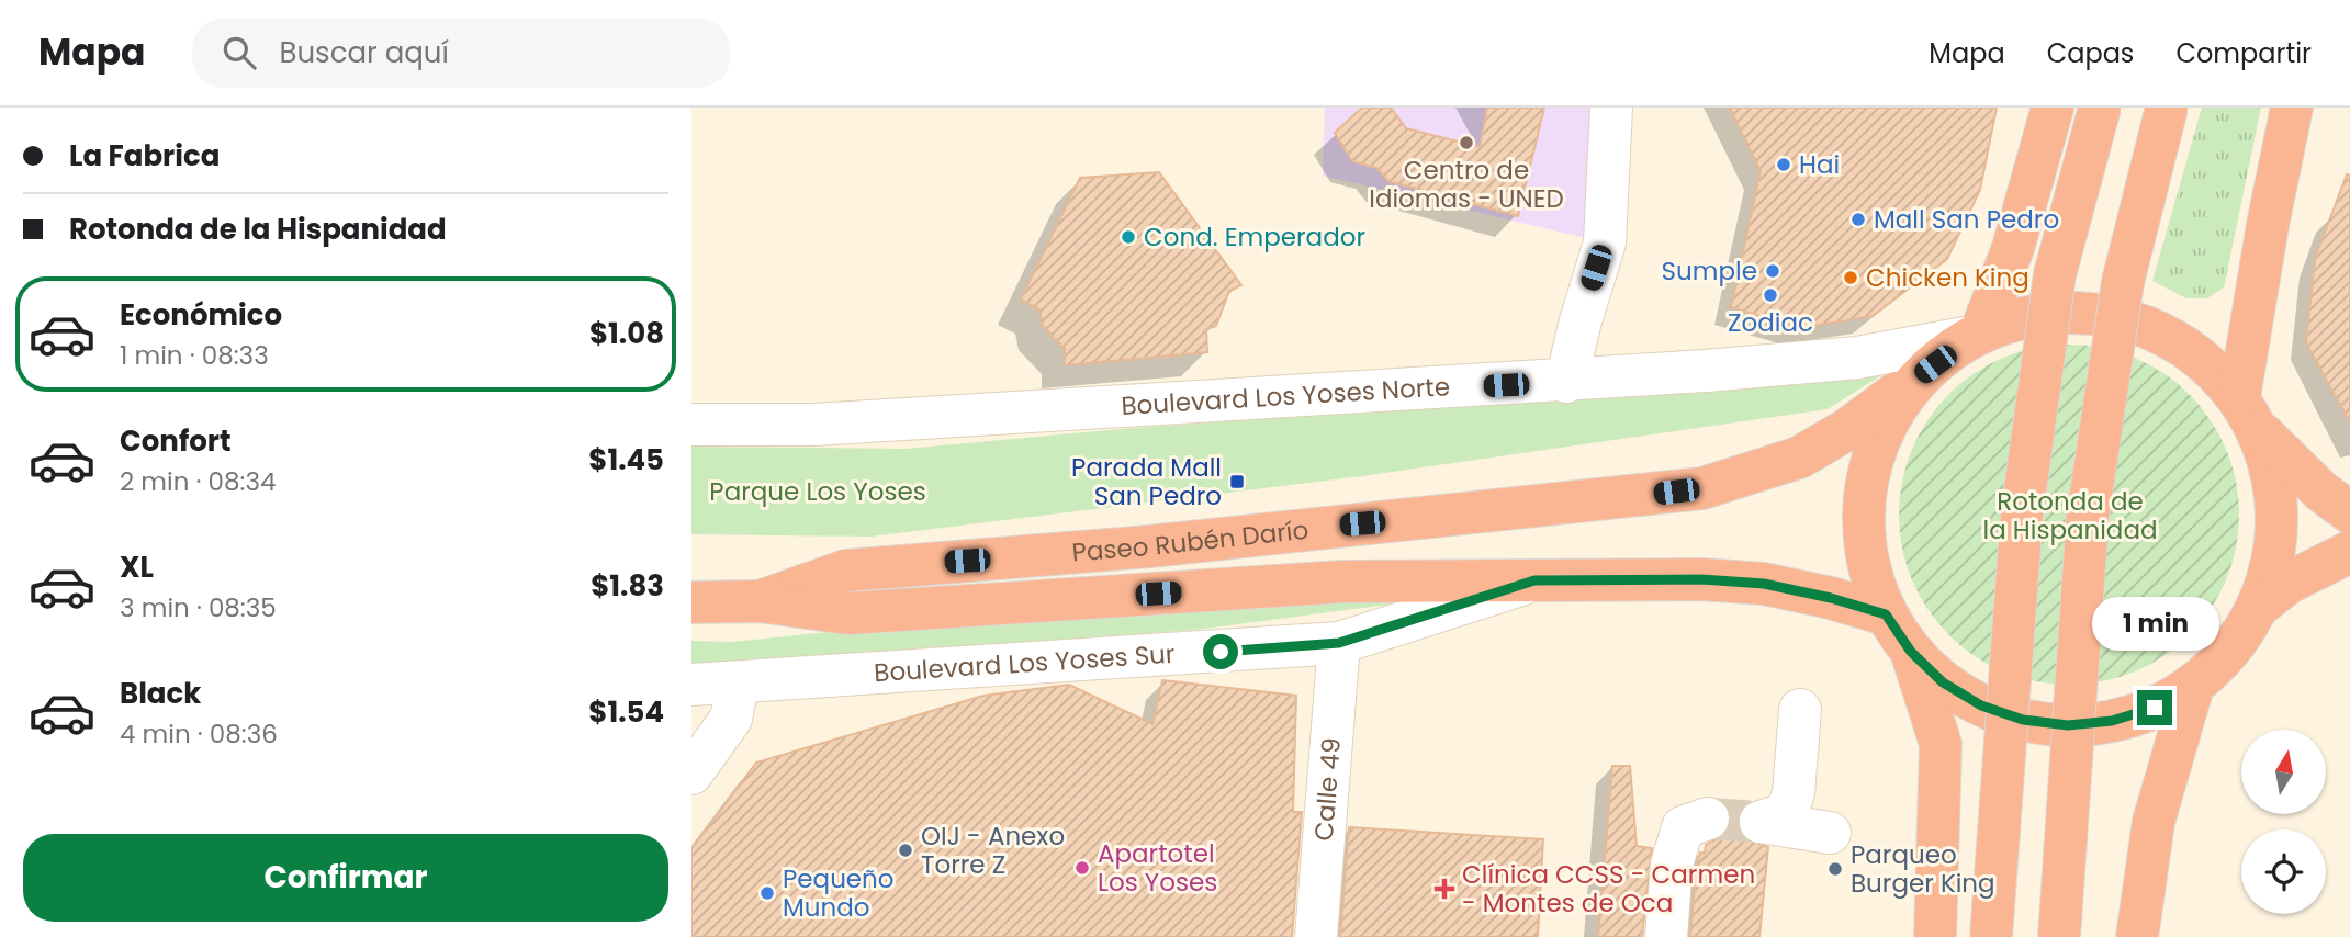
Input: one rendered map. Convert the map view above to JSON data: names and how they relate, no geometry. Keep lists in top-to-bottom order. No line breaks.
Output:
{"streets":{"highway":["Paseo Rubén Darío"],"street":["Boulevard Los Yoses Norte","Boulevard Los Yoses Sur","Calle 49"]},"crossings":[["Paseo Rubén Darío","Boulevard Los Yoses Sur"],["Boulevard Los Yoses Sur","Calle 49"]],"parks":["Parque Los Yoses","Rotonda de la Hispanidad"],"places":{"other":["Centro de Idiomas - UNED","Hai","Mall San Pedro","Cond. Emperador","Sumple","Chicken King","Zodiac","OIJ - Anexo Torre Z","Apartotel Los Yoses","Parqueo Burger King","Pequeño Mundo"],"transit":["Parada Mall San Pedro"],"health":["Clínica CCSS - Carmen - Montes de Oca"]},"north":"top","page":{"header":"Mapa","search":"Buscar aquí","nav":["Mapa","Capas","Compartir"],"banner":["La Fabrica","Rotonda de la Hispanidad"],"list":[{"name":"Económico","note":"1 min · 08:33","value":"$1.08"},{"name":"Confort","note":"2 min · 08:34","value":"$1.45"},{"name":"XL","note":"3 min · 08:35","value":"$1.83"},{"name":"Black","note":"4 min · 08:36","value":"$1.54"}],"bubble":"1 min","buttons":"Confirmar"}}
